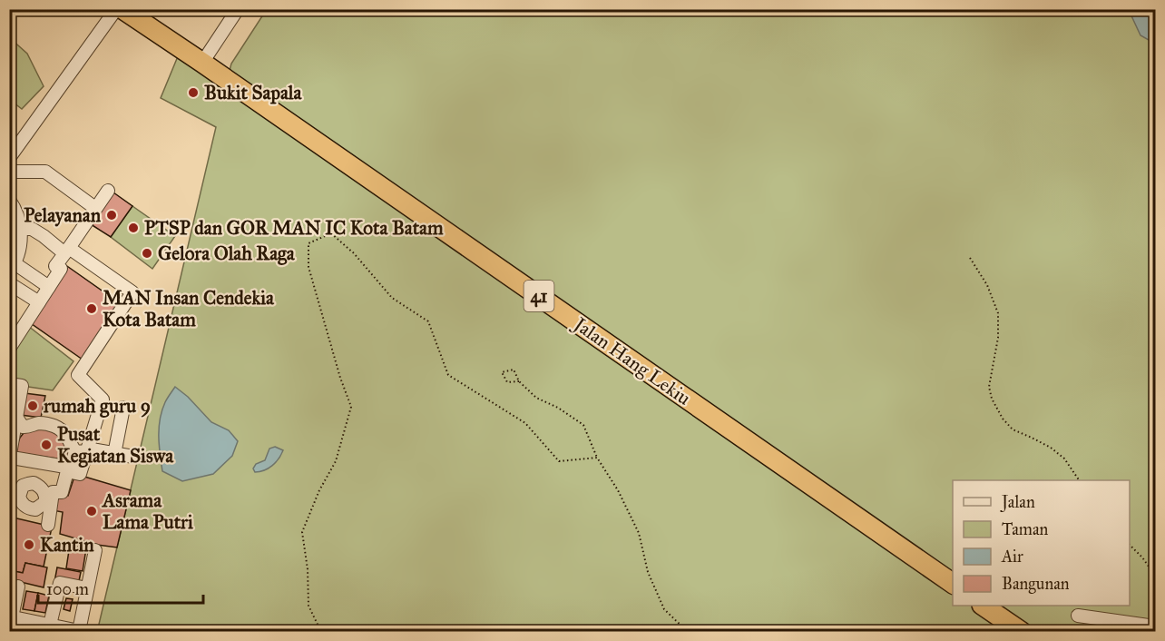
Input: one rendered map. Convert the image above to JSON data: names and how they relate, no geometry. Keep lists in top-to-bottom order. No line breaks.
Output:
{"streets":{"highway":["41","Jalan Hang Lekiu"]},"places":["Bukit Sapala","Pelayanan","PTSP dan GOR MAN IC Kota Batam","Gelora Olah Raga","MAN Insan Cendekia Kota Batam","rumah guru 9","Pusat Kegiatan Siswa","Asrama Lama Putri","Kantin"],"legend":["Jalan","Taman","Air","Bangunan"],"scale_bar":"100 m"}
